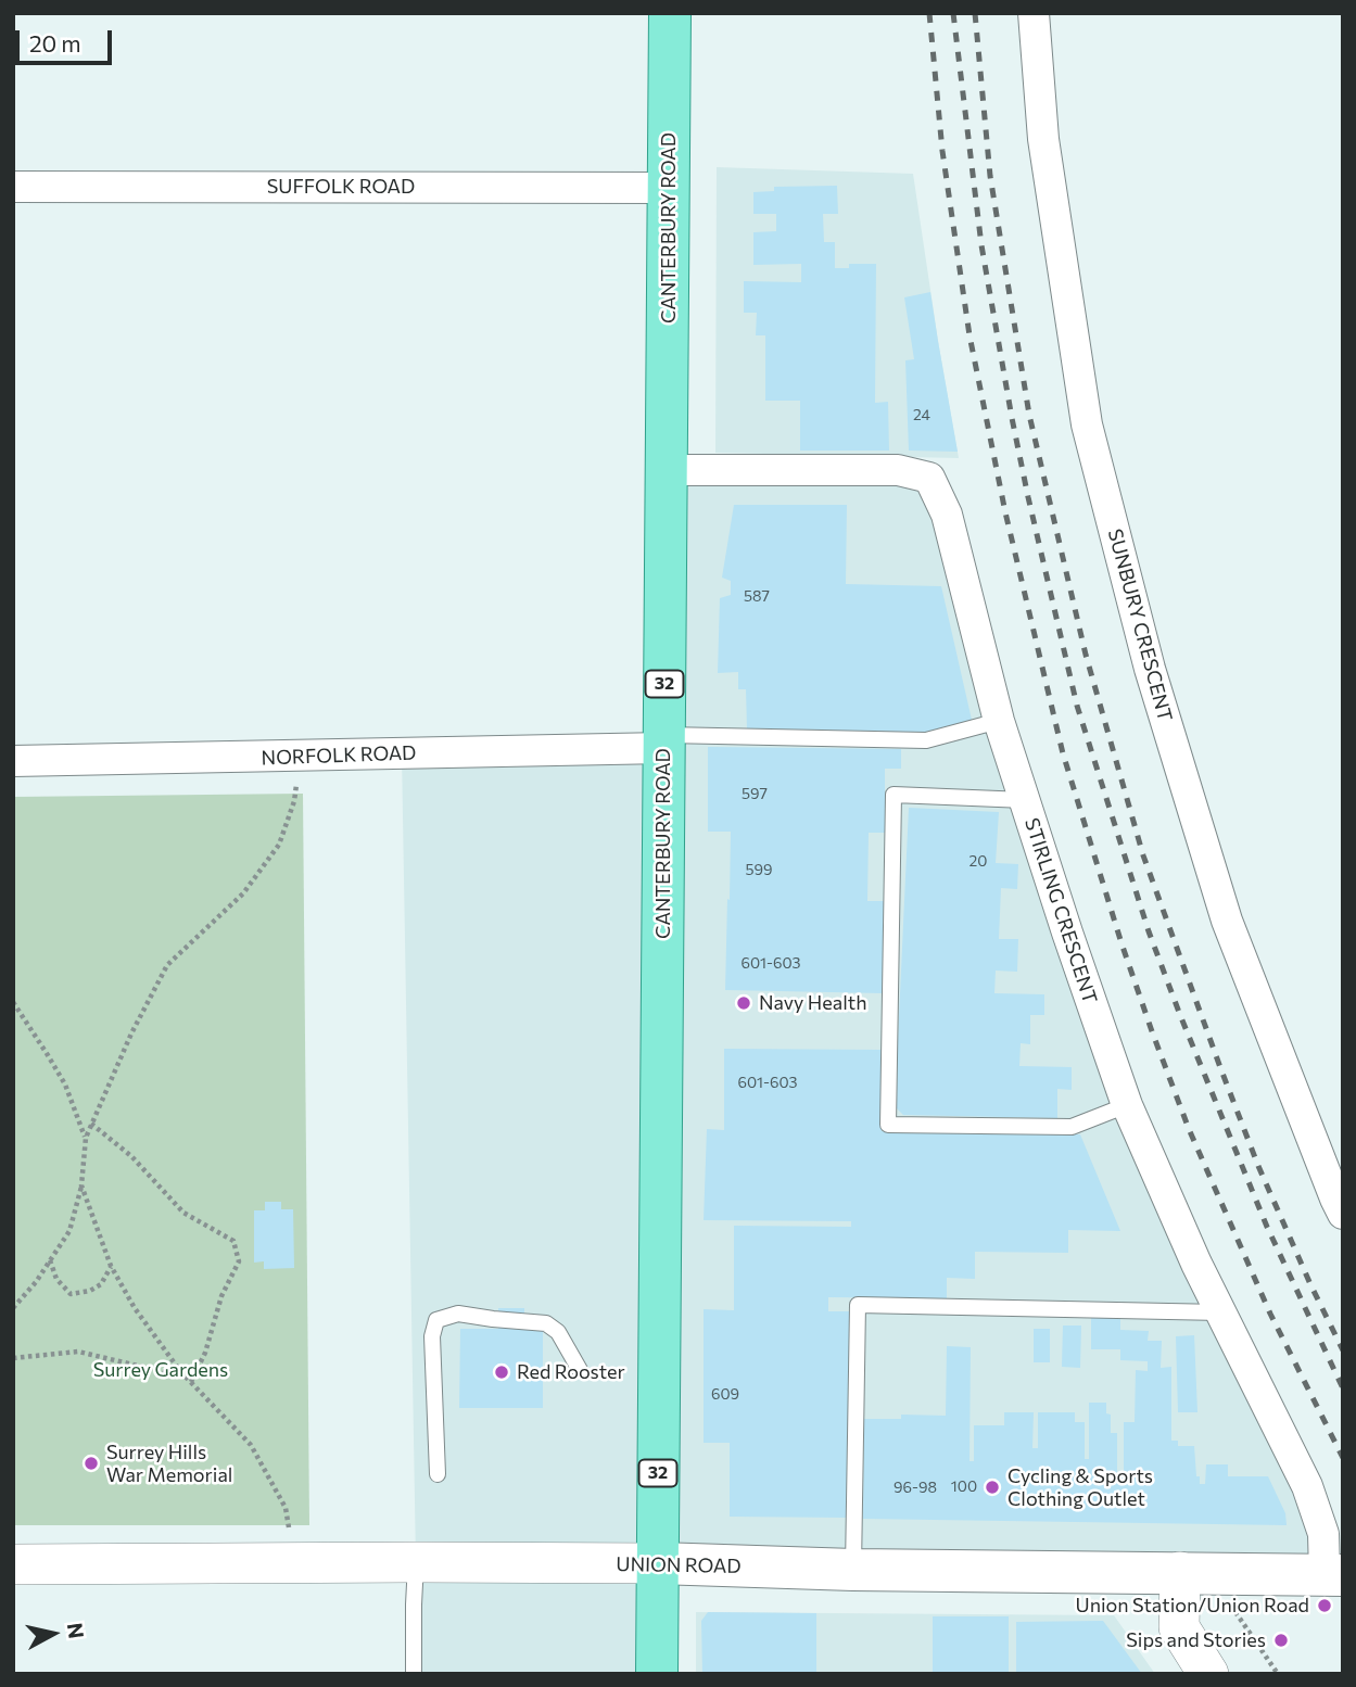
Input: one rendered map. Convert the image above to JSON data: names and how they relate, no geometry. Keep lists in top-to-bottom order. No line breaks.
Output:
{"streets":{"main road":["CANTERBURY ROAD","32","UNION ROAD"],"street":["SUFFOLK ROAD","SUNBURY CRESCENT","NORFOLK ROAD","STIRLING CRESCENT"]},"crossings":[["SUFFOLK ROAD","CANTERBURY ROAD"],["CANTERBURY ROAD","NORFOLK ROAD"],["CANTERBURY ROAD","STIRLING CRESCENT"],["CANTERBURY ROAD","UNION ROAD"],["STIRLING CRESCENT","UNION ROAD"]],"parks":["Surrey Gardens"],"places":["Navy Health","Red Rooster","Surrey Hills War Memorial","Cycling & Sports Clothing Outlet","Union Station/Union Road","Sips and Stories"],"house_numbers":["24","587","597","20","599","601-603","601-603","609","100","96-98"],"scale_bar":"20 m","north":"right"}
